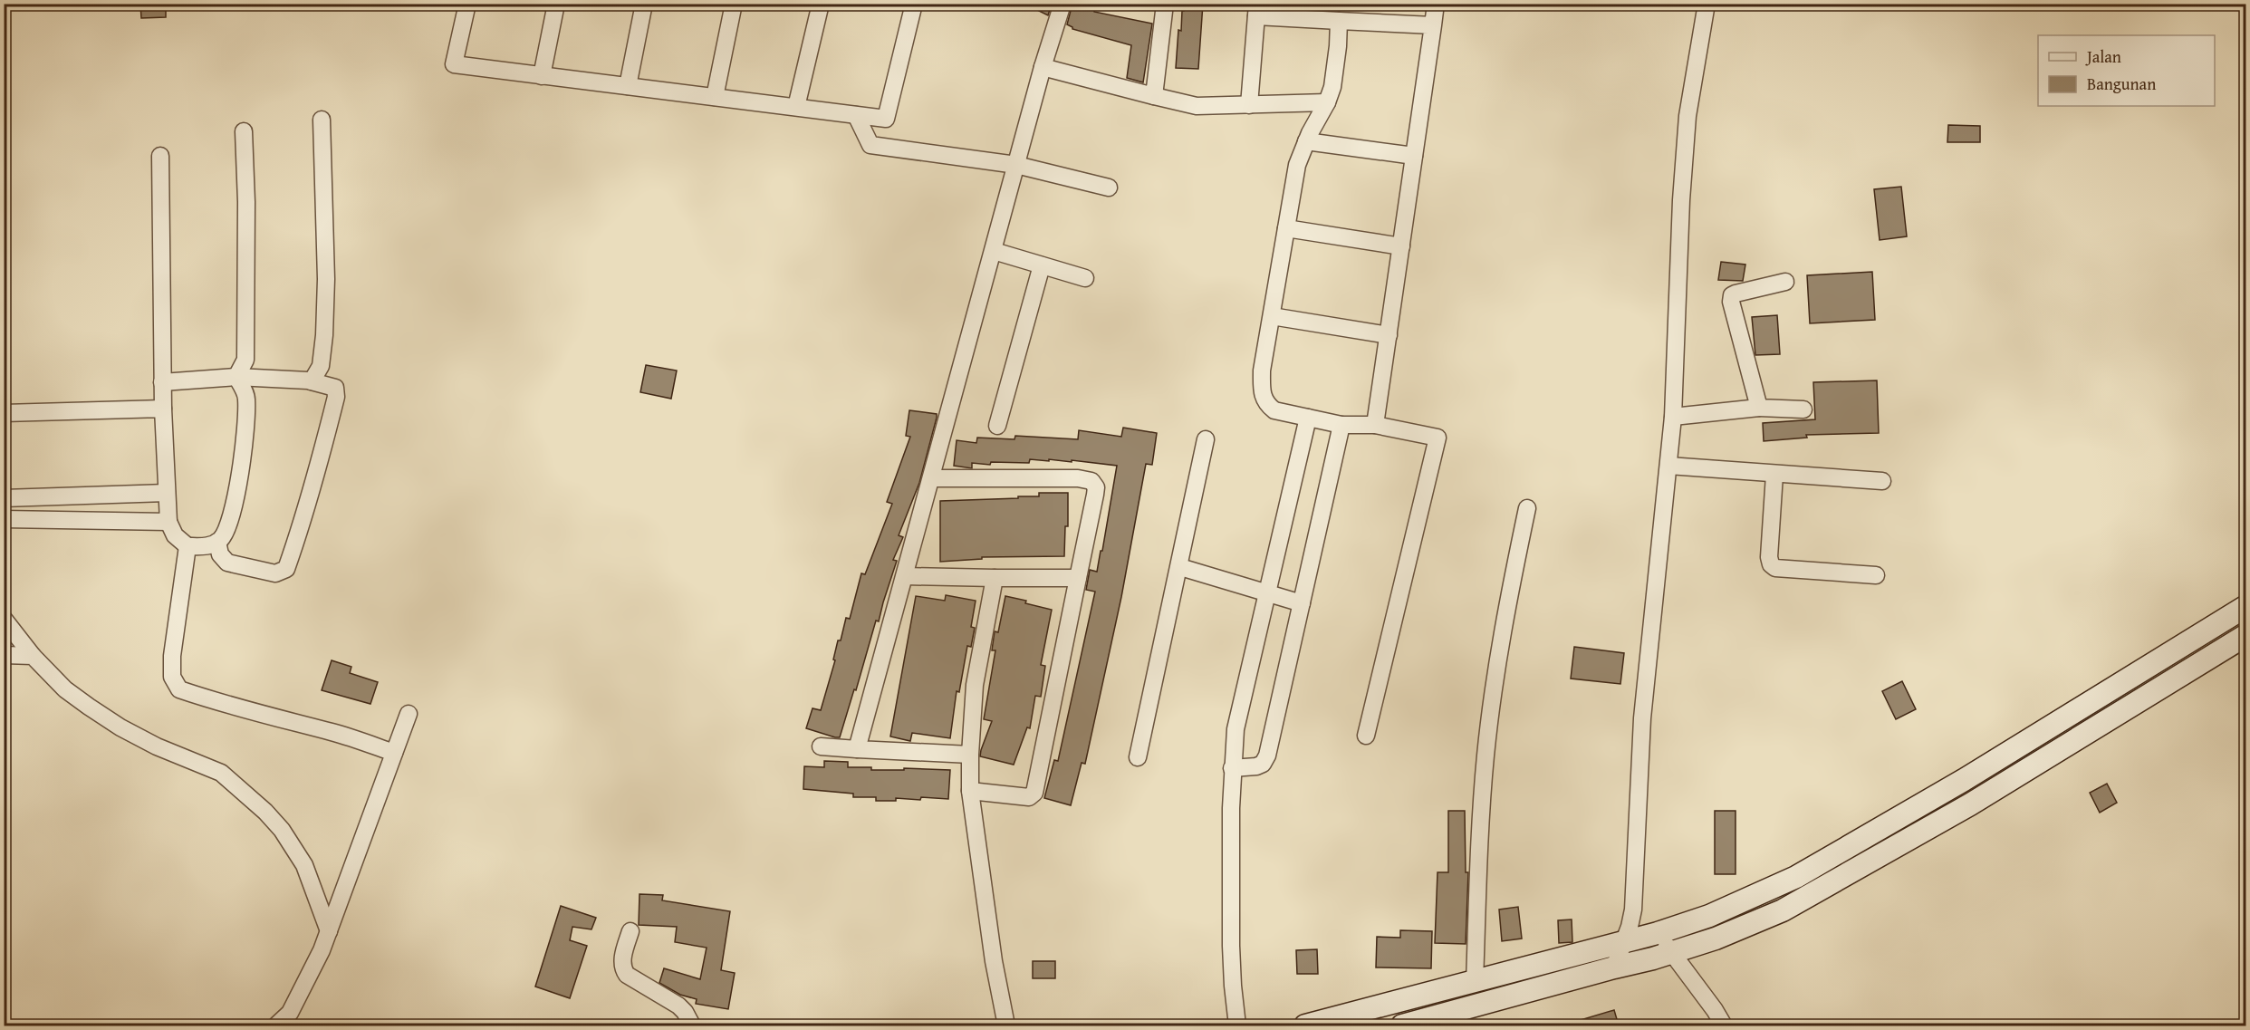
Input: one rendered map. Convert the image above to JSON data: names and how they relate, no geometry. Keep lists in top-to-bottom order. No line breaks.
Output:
{"legend":["Jalan","Bangunan"]}
